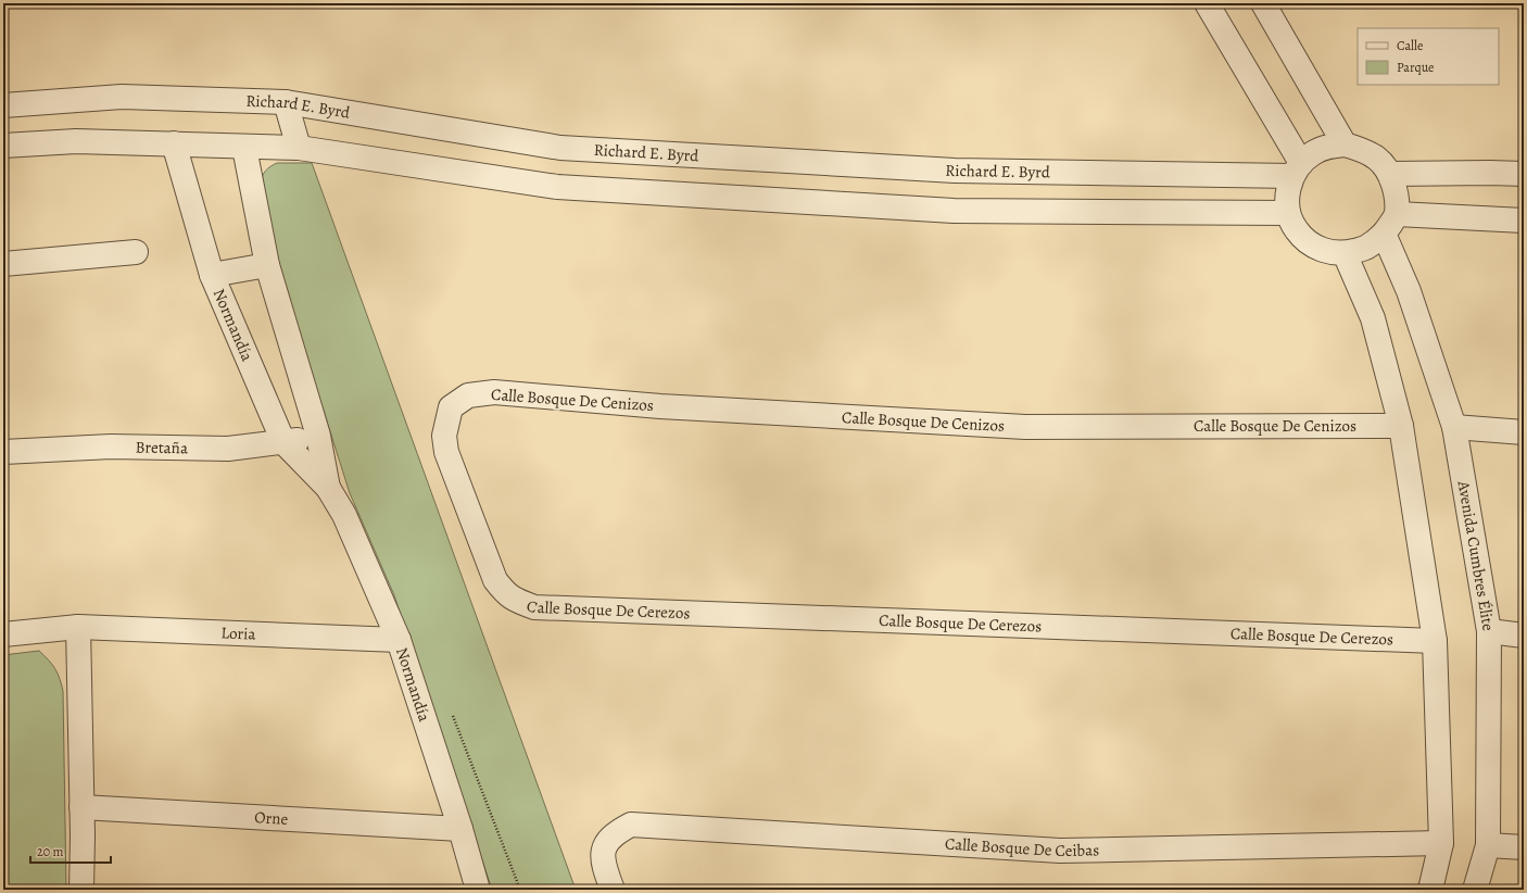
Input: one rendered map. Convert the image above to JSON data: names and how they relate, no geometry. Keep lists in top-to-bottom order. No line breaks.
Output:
{"streets":{"street":["Richard E. Byrd","Normandía","Calle Bosque De Cenizos","Bretaña","Avenida Cumbres Élite","Calle Bosque De Cerezos","Loria","Orne","Calle Bosque De Ceibas"]},"crossings":[["Richard E. Byrd","Avenida Cumbres Élite"],["Normandía","Bretaña"],["Normandía","Loria"],["Normandía","Orne"],["Calle Bosque De Cenizos","Calle Bosque De Cerezos"]],"legend":["Calle","Parque"],"scale_bar":"20 m"}
